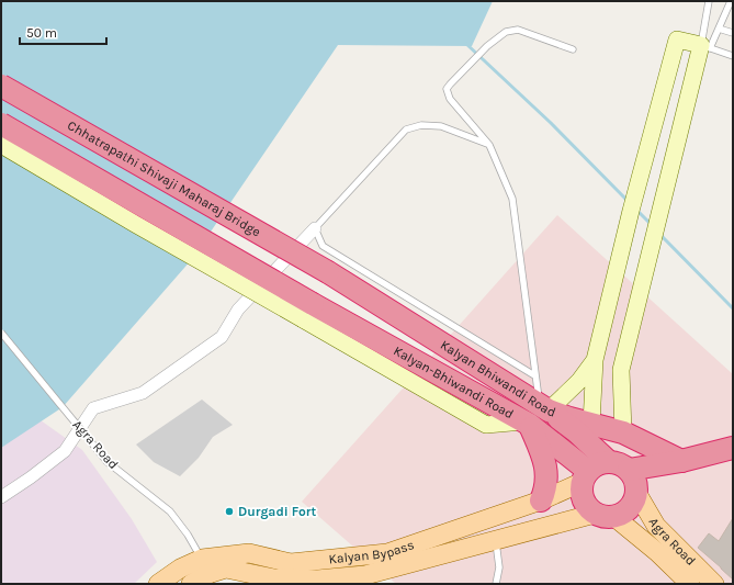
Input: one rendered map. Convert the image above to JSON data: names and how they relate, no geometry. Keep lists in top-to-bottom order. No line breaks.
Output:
{"streets":{"highway":["Chhatrapathi Shivaji Maharaj Bridge","Kalyan Bhiwandi Road","Kalyan-Bhiwandi Road"],"main road":["Agra Road","Kalyan Bypass"]},"crossings":[["Chhatrapathi Shivaji Maharaj Bridge","Kalyan Bhiwandi Road"],["Kalyan-Bhiwandi Road","Agra Road"],["Kalyan-Bhiwandi Road","Kalyan Bypass"],["Agra Road","Kalyan Bypass"]],"places":["Durgadi Fort"],"scale_bar":"50 m"}
